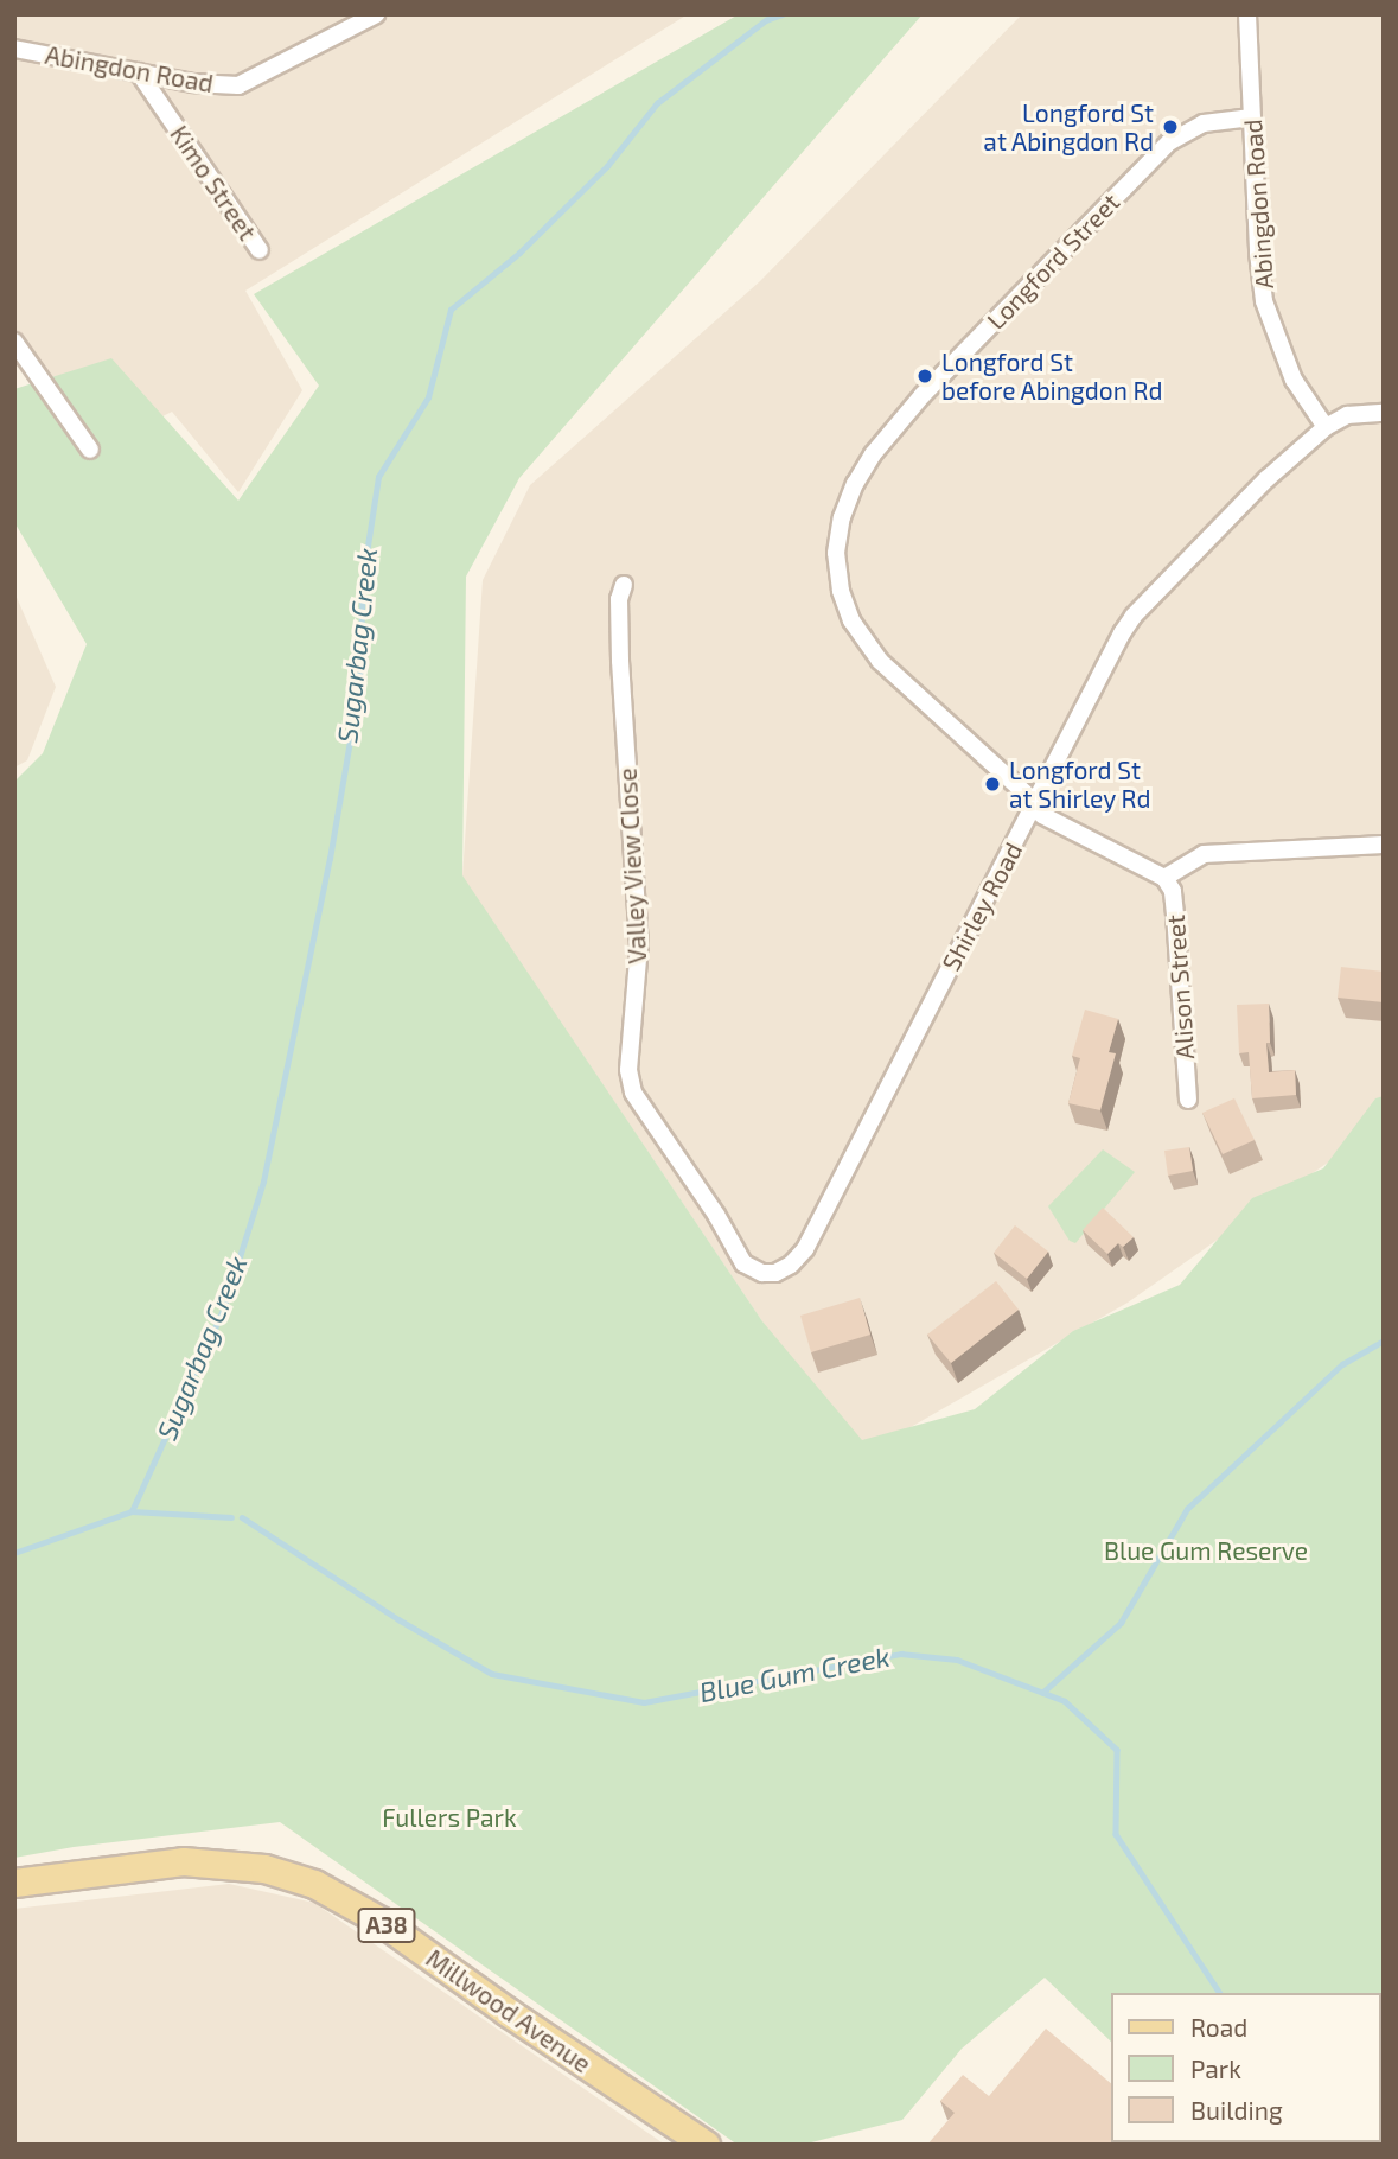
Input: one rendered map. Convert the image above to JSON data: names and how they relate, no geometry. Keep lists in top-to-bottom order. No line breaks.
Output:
{"streets":{"main road":["A38","Millwood Avenue"],"street":["Abingdon Road","Kimo Street","Longford Street","Valley View Close","Shirley Road","Alison Street"]},"crossings":[["Abingdon Road","Kimo Street"],["Abingdon Road","Longford Street"],["Abingdon Road","Shirley Road"],["Longford Street","Shirley Road"],["Valley View Close","Shirley Road"]],"water":["Sugarbag Creek","Blue Gum Creek"],"parks":["Blue Gum Reserve","Fullers Park"],"places":["Longford St at Abingdon Rd","Longford St before Abingdon Rd","Longford St at Shirley Rd"],"legend":["Road","Park","Building"]}
